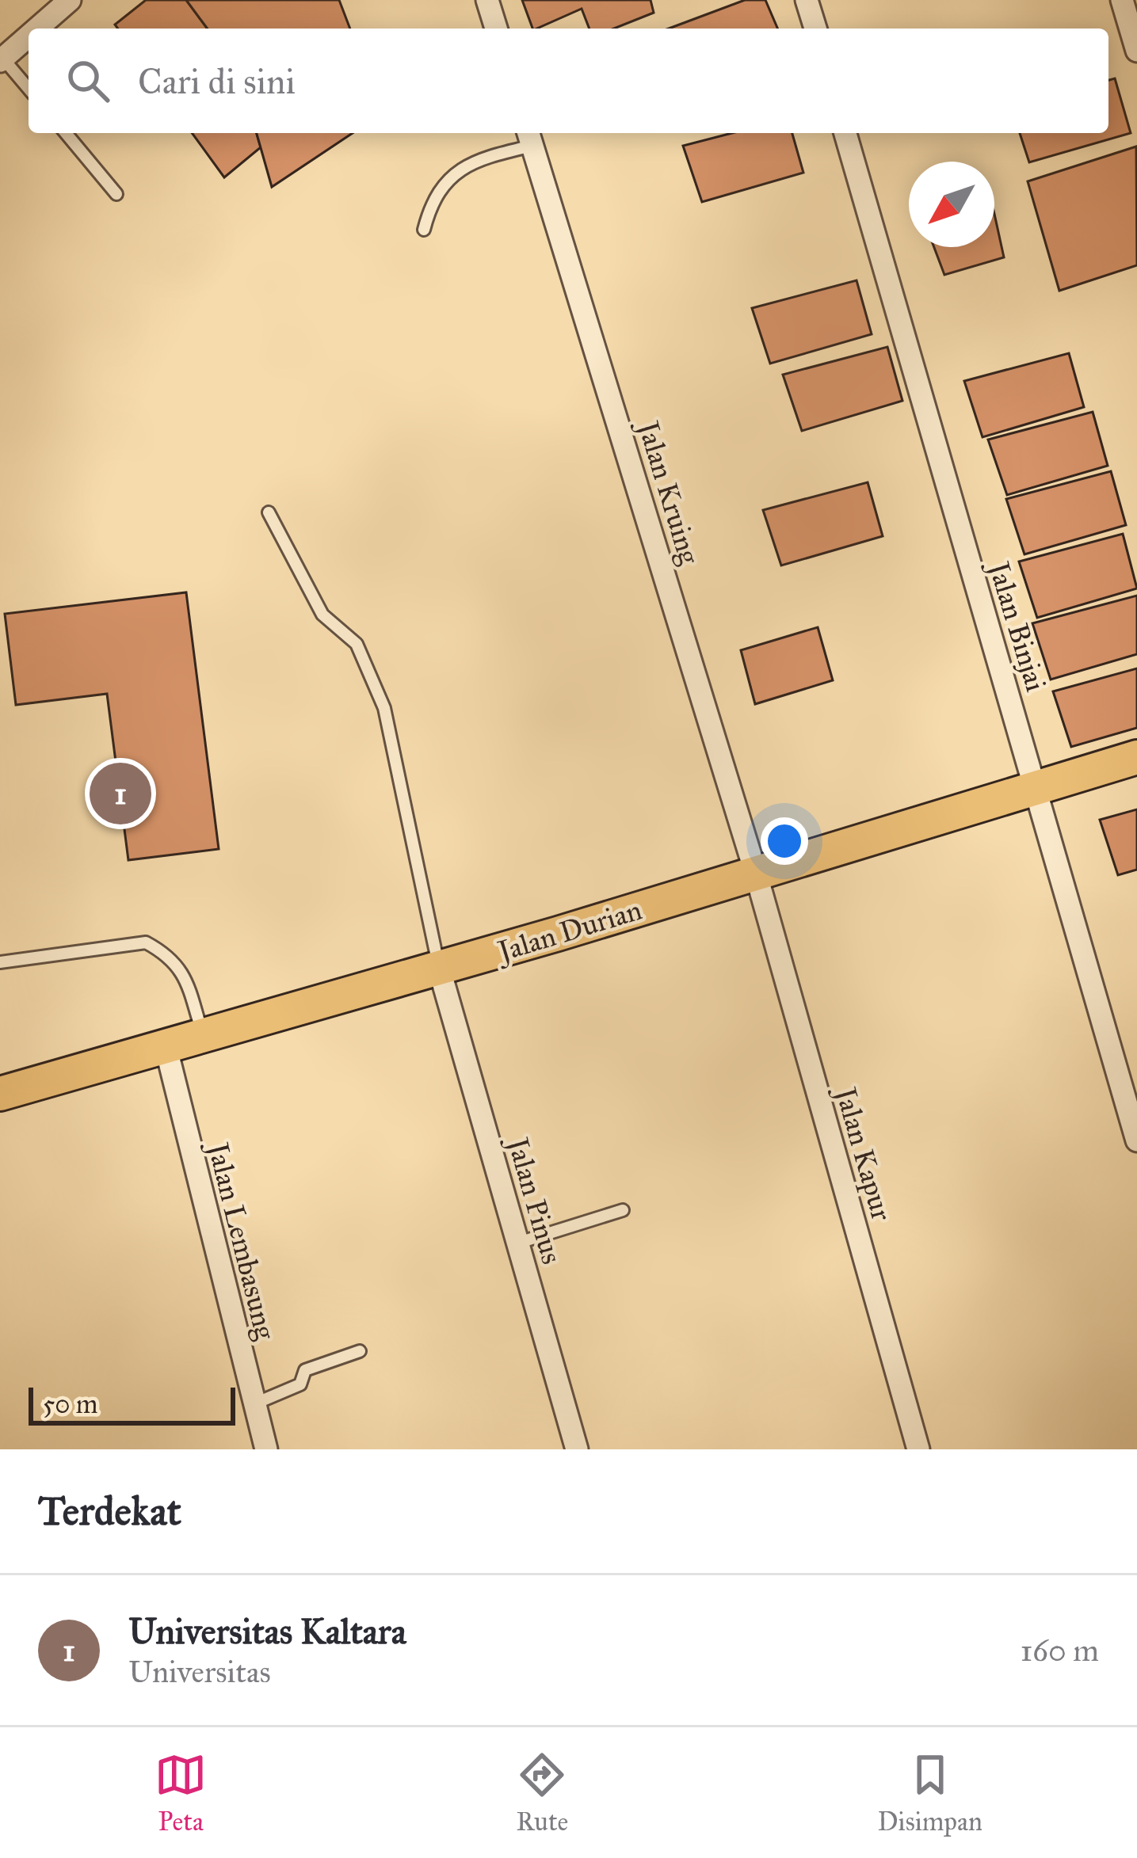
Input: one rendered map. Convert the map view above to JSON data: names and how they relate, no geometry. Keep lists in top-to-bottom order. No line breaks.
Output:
{"streets":{"main road":["Jalan Durian"],"street":["Jalan Kruing","Jalan Binjai","Jalan Kapur","Jalan Pinus","Jalan Lembasung"]},"crossings":[["Jalan Kruing","Jalan Durian"],["Jalan Kruing","Jalan Kapur"],["Jalan Binjai","Jalan Durian"],["Jalan Durian","Jalan Kapur"],["Jalan Durian","Jalan Pinus"],["Jalan Durian","Jalan Lembasung"]],"scale_bar":"50 m","north":"bottom left","page":{"search":"Cari di sini","pins":"1","scale":"50 m","heading":"Terdekat","list":[{"mark":"1","name":"Universitas Kaltara","note":"Universitas","value":"160 m"}],"nav":["Peta","Rute","Disimpan"]}}
